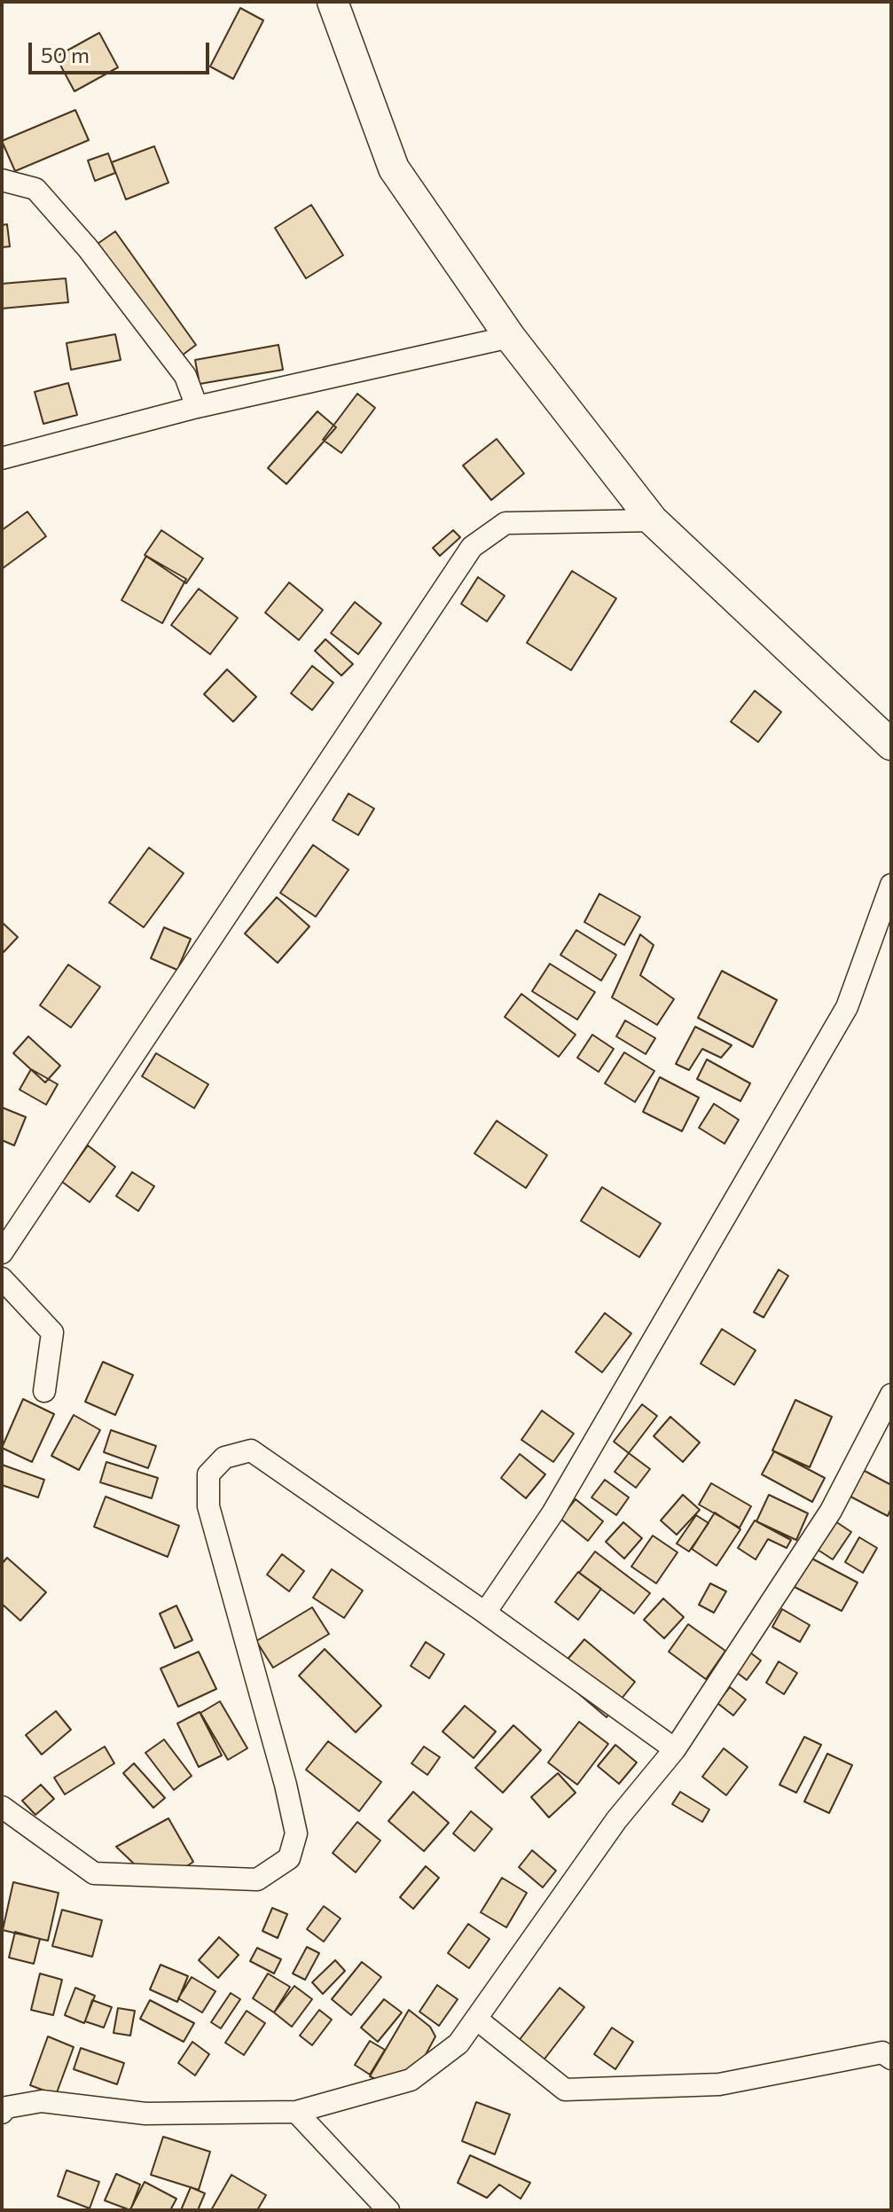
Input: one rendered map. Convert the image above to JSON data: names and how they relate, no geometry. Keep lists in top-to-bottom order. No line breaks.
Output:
{"scale_bar":"50 m"}
